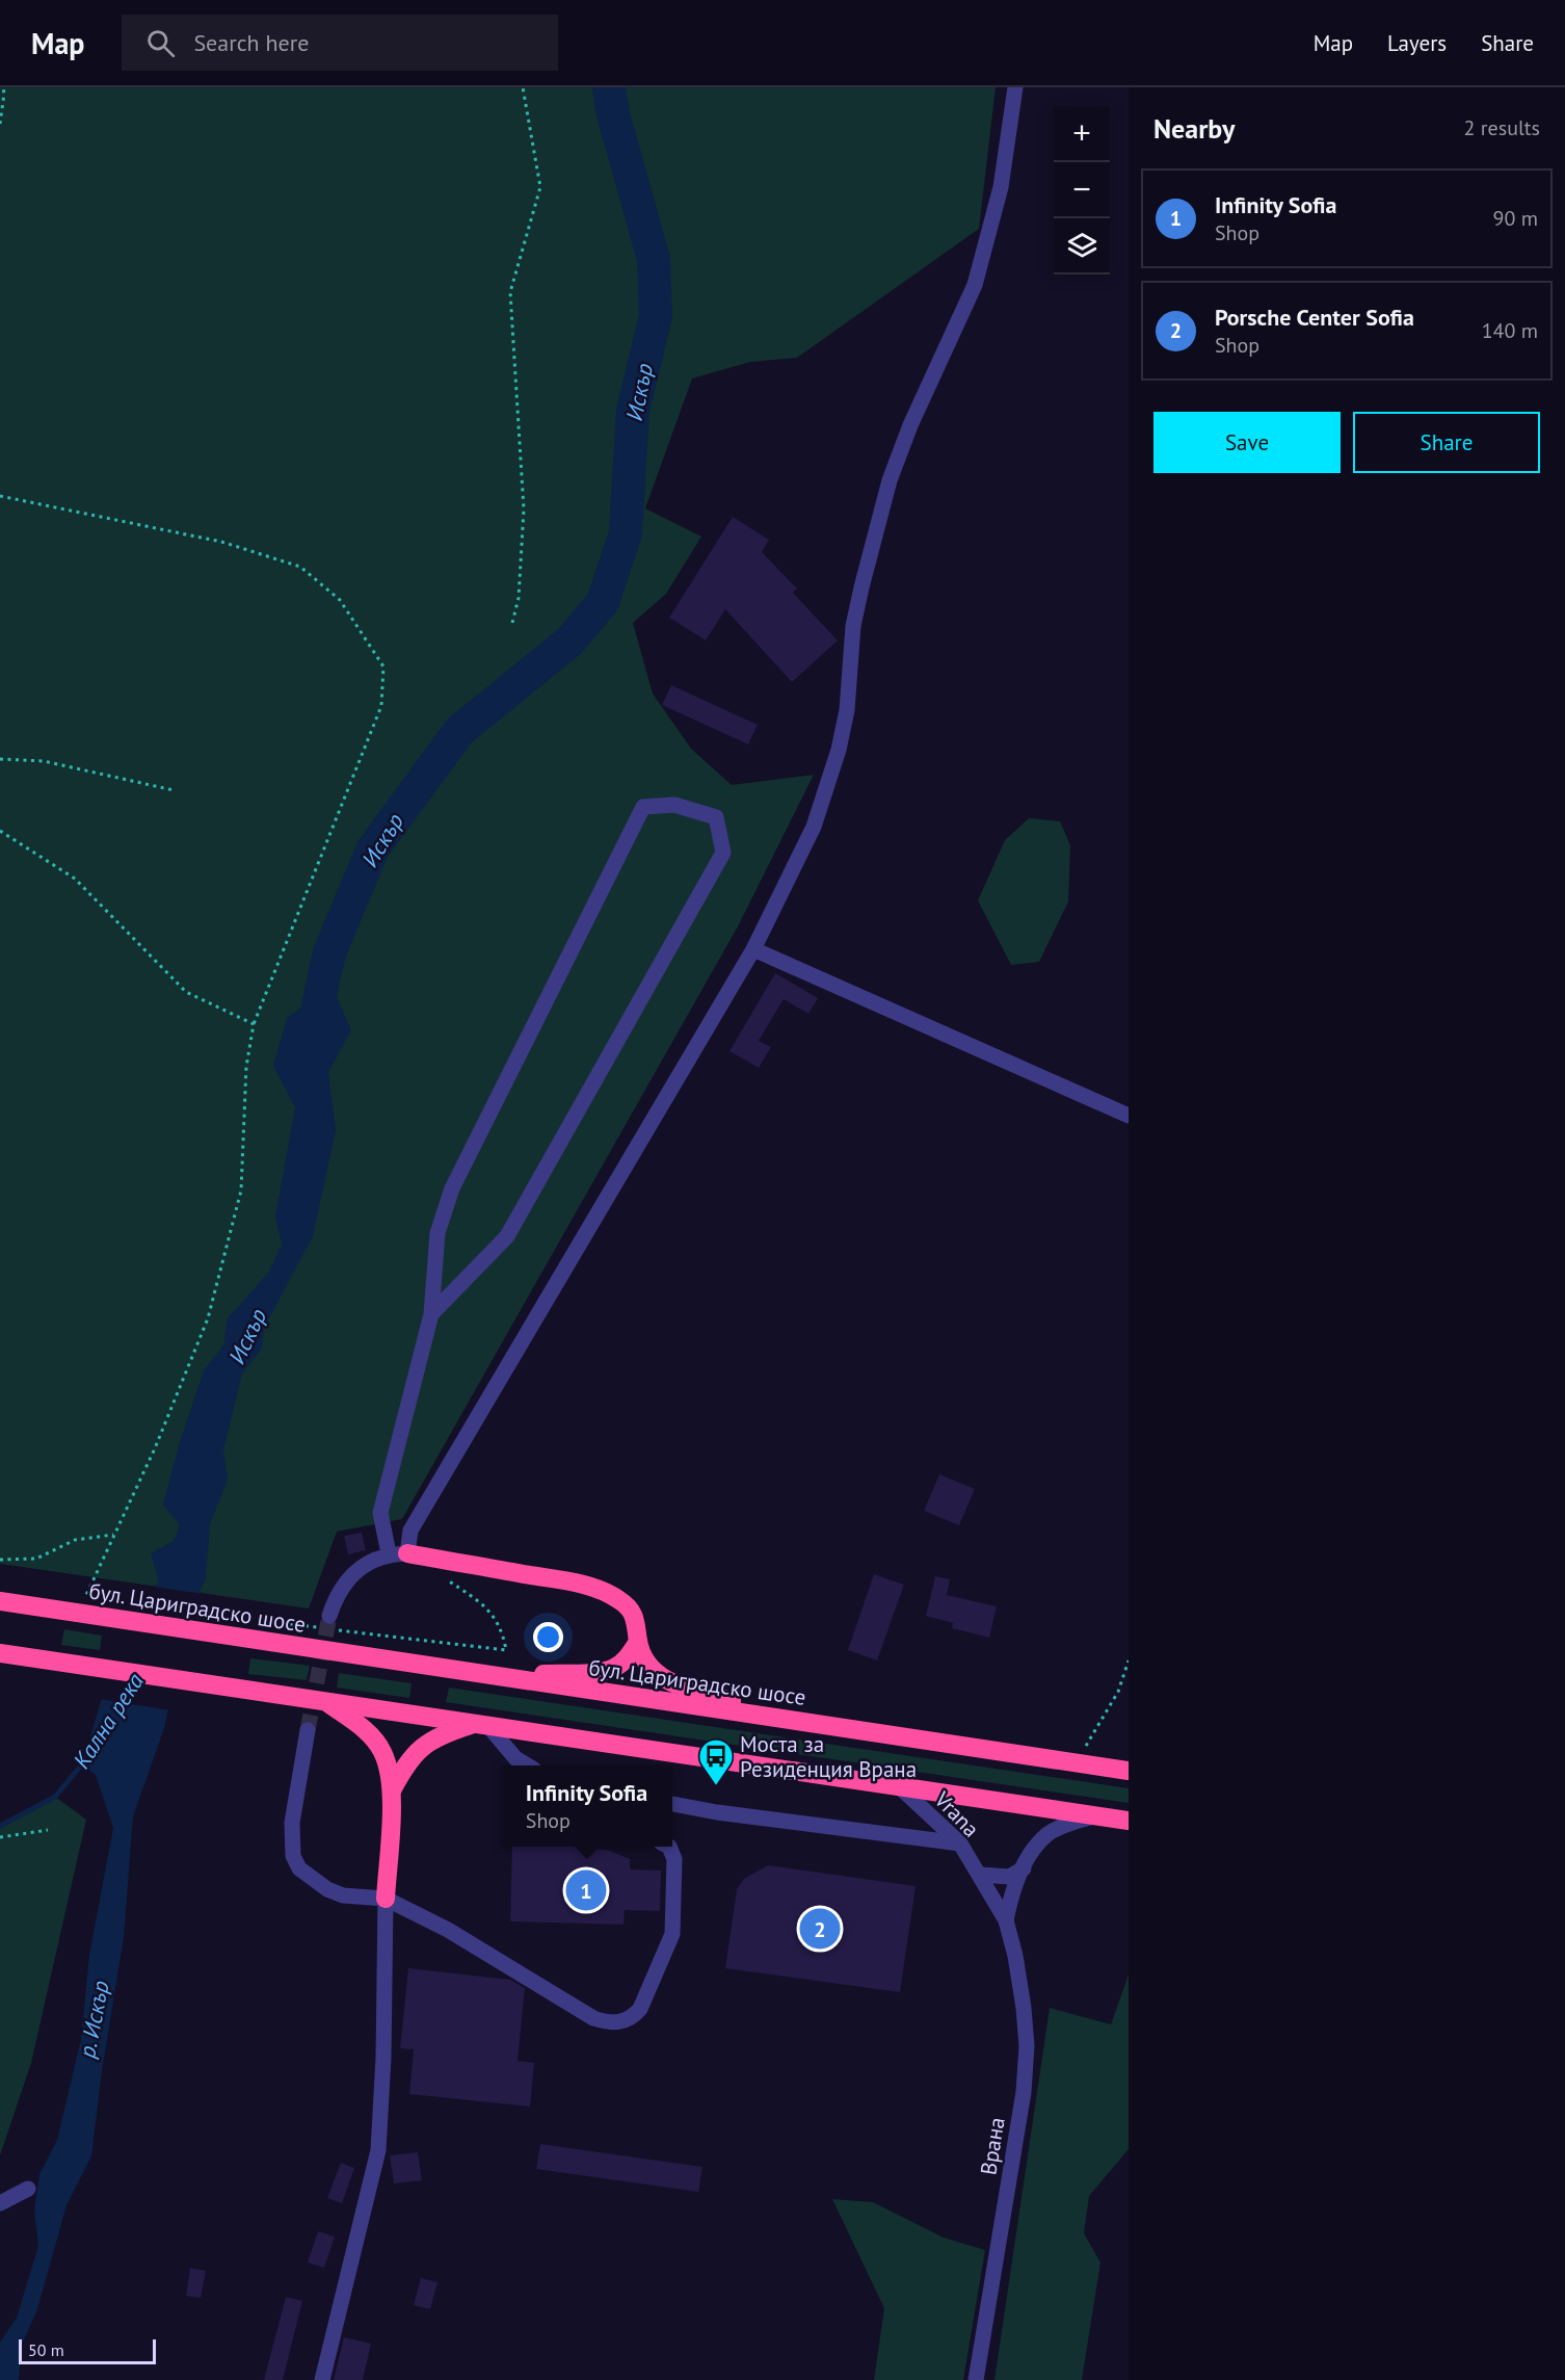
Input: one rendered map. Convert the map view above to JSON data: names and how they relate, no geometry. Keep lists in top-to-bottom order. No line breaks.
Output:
{"streets":{"highway":["бул. Цариградско шосе"],"street":["Vrana","Врана"]},"crossings":[["Vrana","Врана"]],"water":["Искър","Кална река","р. Искър"],"places":{"bus stop":["Моста за Резиденция Врана"]},"scale_bar":"50 m","page":{"header":"Map","search":"Search here","nav":["Map","Layers","Share"],"heading":["Nearby","2 results"],"map_buttons":["+","−"],"list":[{"mark":"1","name":"Infinity Sofia","note":"Shop","value":"90 m"},{"mark":"2","name":"Porsche Center Sofia","note":"Shop","value":"140 m"}],"buttons":["Save","Share"],"popup":["Infinity Sofia","Shop"],"pins":["1","2"],"scale":"50 m"}}
